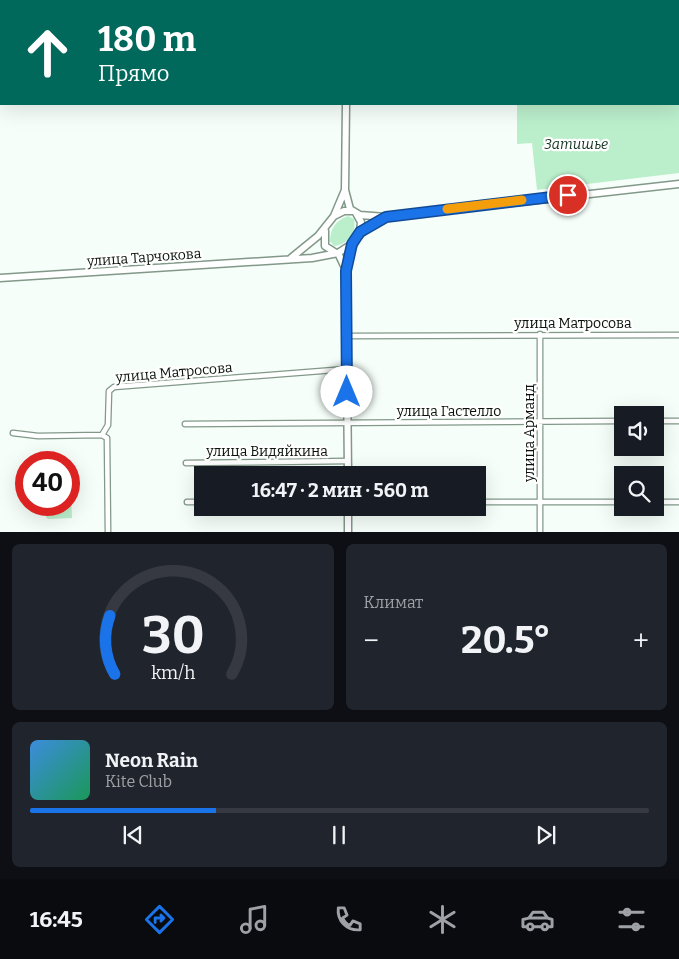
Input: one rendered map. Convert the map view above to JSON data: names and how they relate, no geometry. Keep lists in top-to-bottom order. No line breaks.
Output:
{"streets":{"main road":["улица Тарчокова"],"street":["улица Матросова","улица Гастелло","улица Арманд","улица Видяйкина"]},"crossings":[["улица Матросова","улица Арманд"],["улица Гастелло","улица Арманд"]],"parks":["Затишье"],"page":{"turn":["180 m","Прямо"],"limit":"40","trip":"16:47 · 2 мин · 560 m","tile":"Климат","heat":["−","20.5°","+"],"song":["Neon Rain","Kite Club"],"tabs":"16:45","gauge":["30","km/h"]}}
